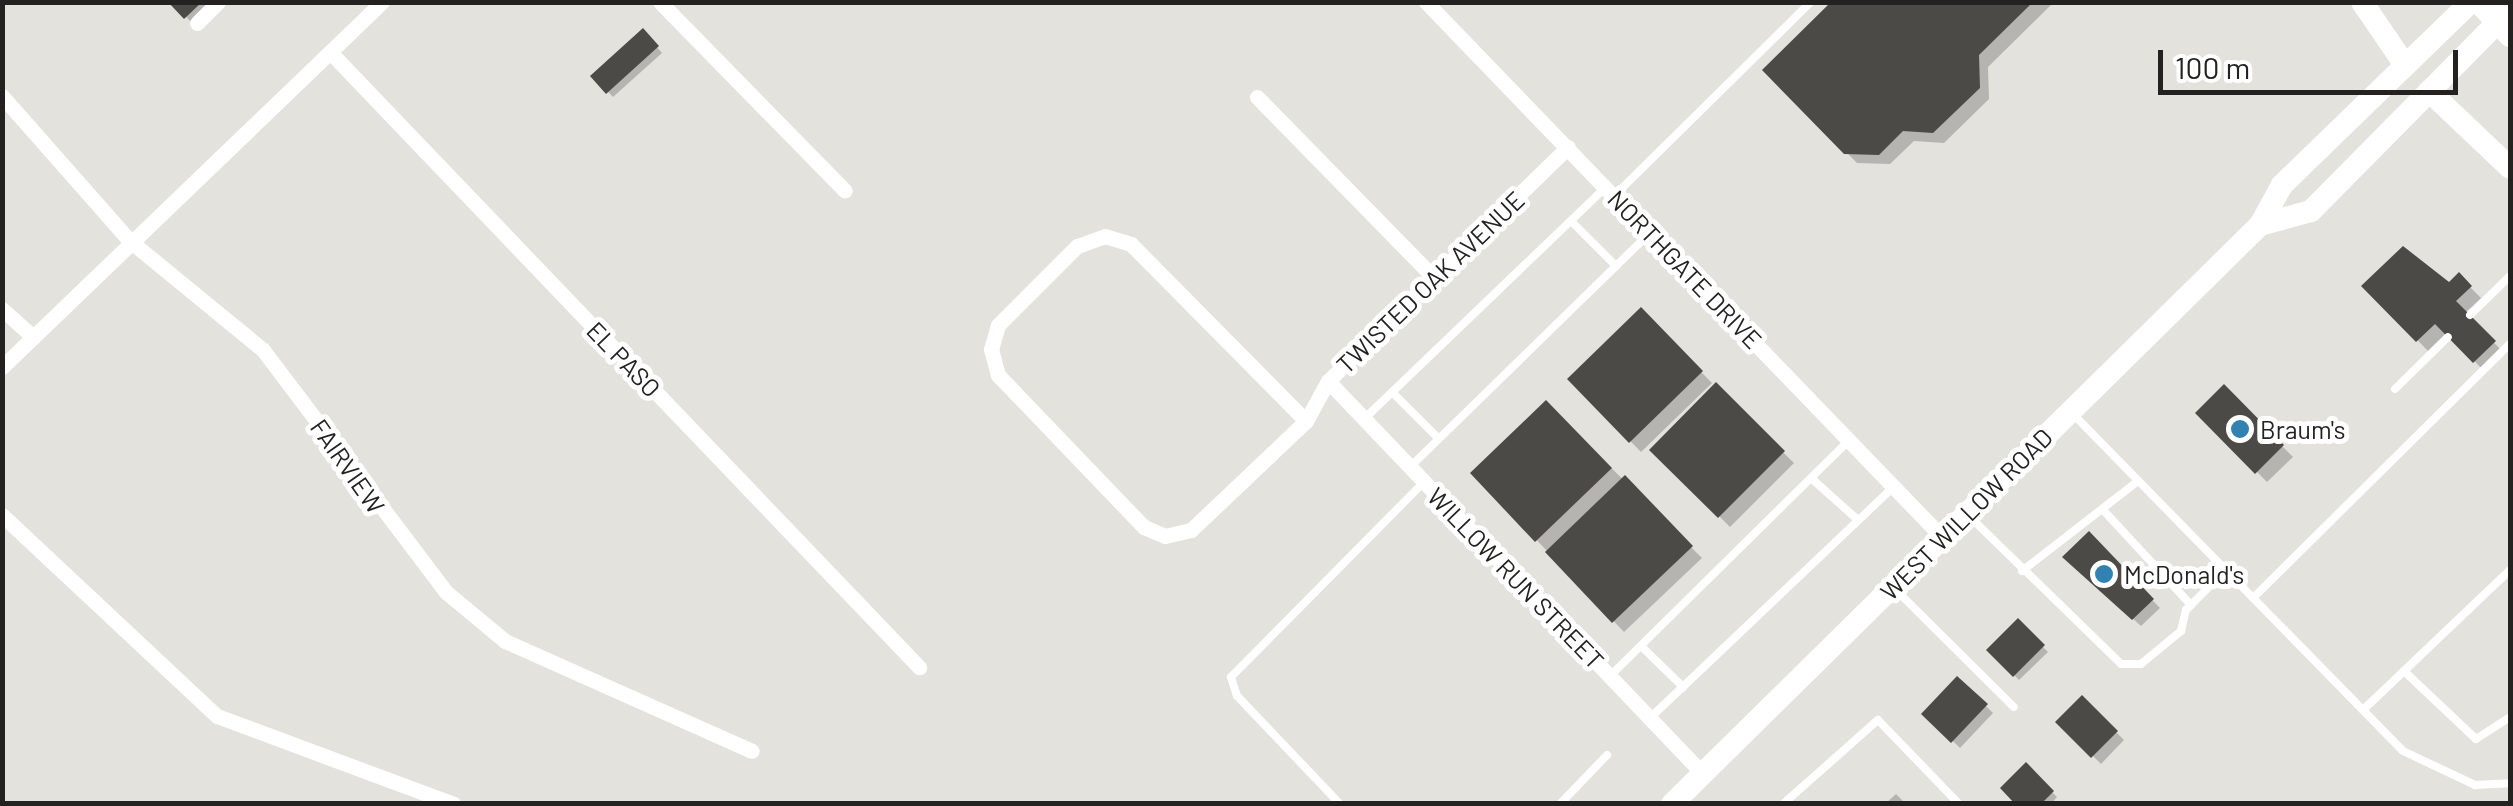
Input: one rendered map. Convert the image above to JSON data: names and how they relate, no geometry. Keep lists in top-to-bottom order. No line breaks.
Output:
{"streets":{"main road":["WEST WILLOW ROAD"],"street":["NORTHGATE DRIVE","TWISTED OAK AVENUE","EL PASO","FAIRVIEW","WILLOW RUN STREET"]},"crossings":[["NORTHGATE DRIVE","TWISTED OAK AVENUE"],["NORTHGATE DRIVE","WEST WILLOW ROAD"],["TWISTED OAK AVENUE","WILLOW RUN STREET"],["WEST WILLOW ROAD","WILLOW RUN STREET"]],"places":["Braum's","McDonald's"],"scale_bar":"100 m"}
